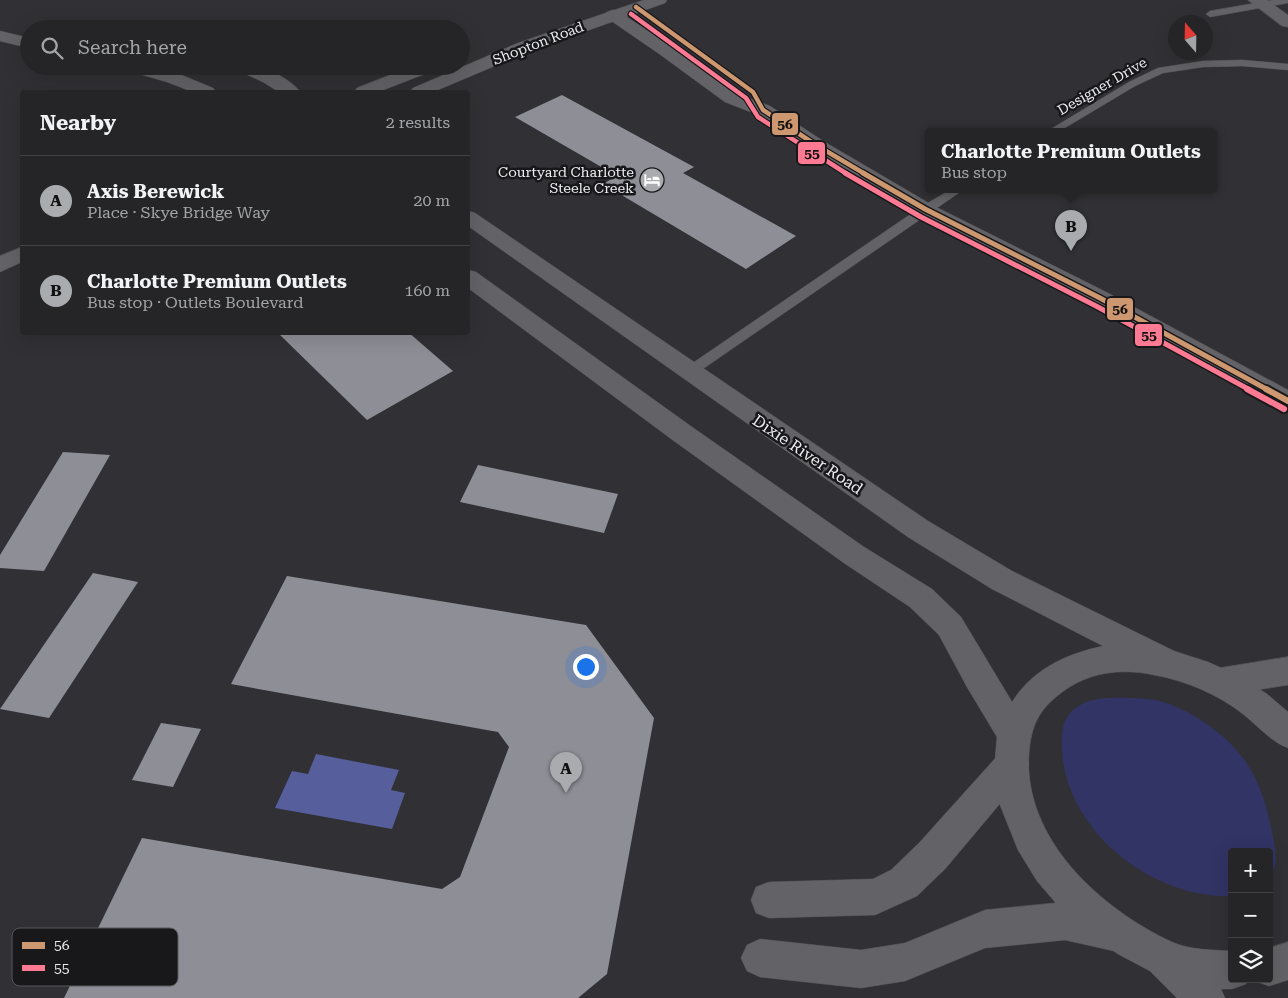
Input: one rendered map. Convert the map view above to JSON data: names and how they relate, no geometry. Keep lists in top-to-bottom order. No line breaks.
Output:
{"streets":{"street":["Shopton Road","Dixie River Road"],"lane":["Designer Drive"]},"places":{"hotel":["Courtyard Charlotte Steele Creek"]},"lines":["transit line 56","transit line 55"],"legend":["56","55"],"north":"top","page":{"search":"Search here","heading":["Nearby","2 results"],"popup":["Charlotte Premium Outlets","Bus stop"],"list":[{"mark":"A","name":"Axis Berewick","note":"Place · Skye Bridge Way","value":"20 m"},{"mark":"B","name":"Charlotte Premium Outlets","note":"Bus stop · Outlets Boulevard","value":"160 m"}],"pins":["B","A"],"map_buttons":["+","−"]}}
